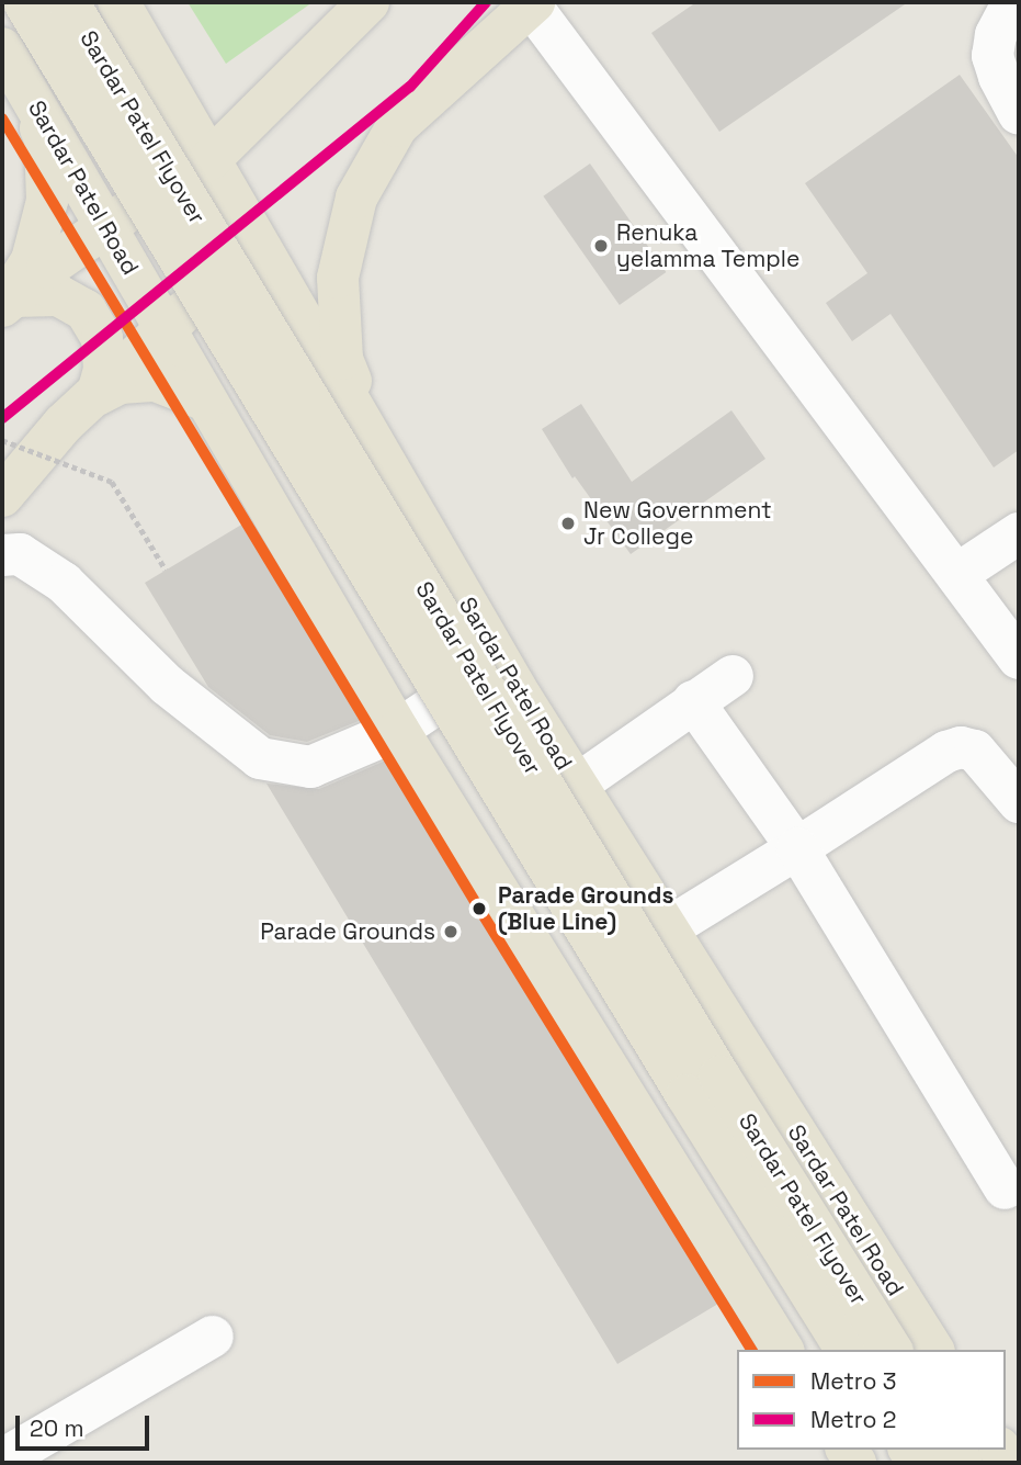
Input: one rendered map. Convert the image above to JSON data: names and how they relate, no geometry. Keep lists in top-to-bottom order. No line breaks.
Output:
{"streets":{"main road":["Sardar Patel Flyover","Sardar Patel Road"]},"places":["Renuka yelamma Temple","New Government Jr College","Parade Grounds (Blue Line)","Parade Grounds"],"lines":["metro line 2","metro line 3"],"legend":["Metro 3","Metro 2"],"scale_bar":"20 m"}
